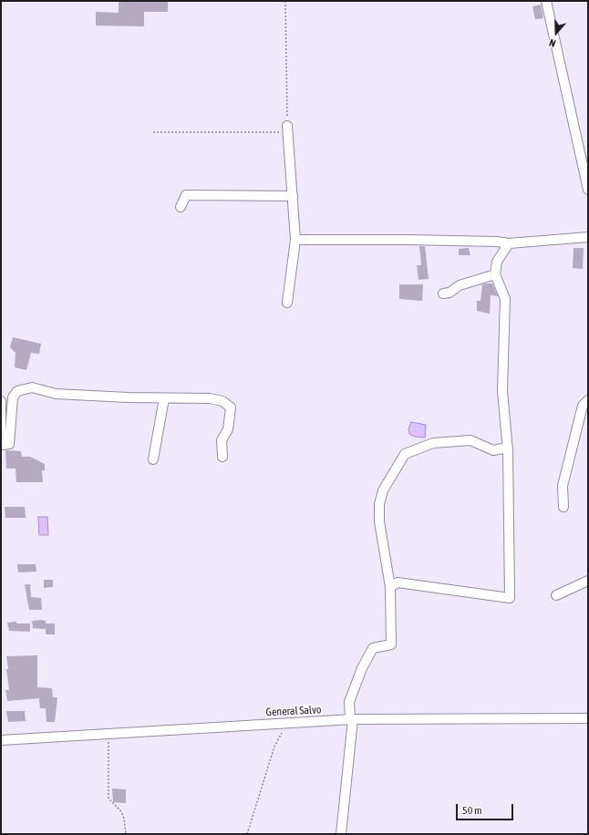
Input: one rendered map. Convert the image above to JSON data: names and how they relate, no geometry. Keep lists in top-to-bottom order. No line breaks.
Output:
{"streets":{"street":["General Salvo"]},"scale_bar":"50 m","north":"bottom"}
